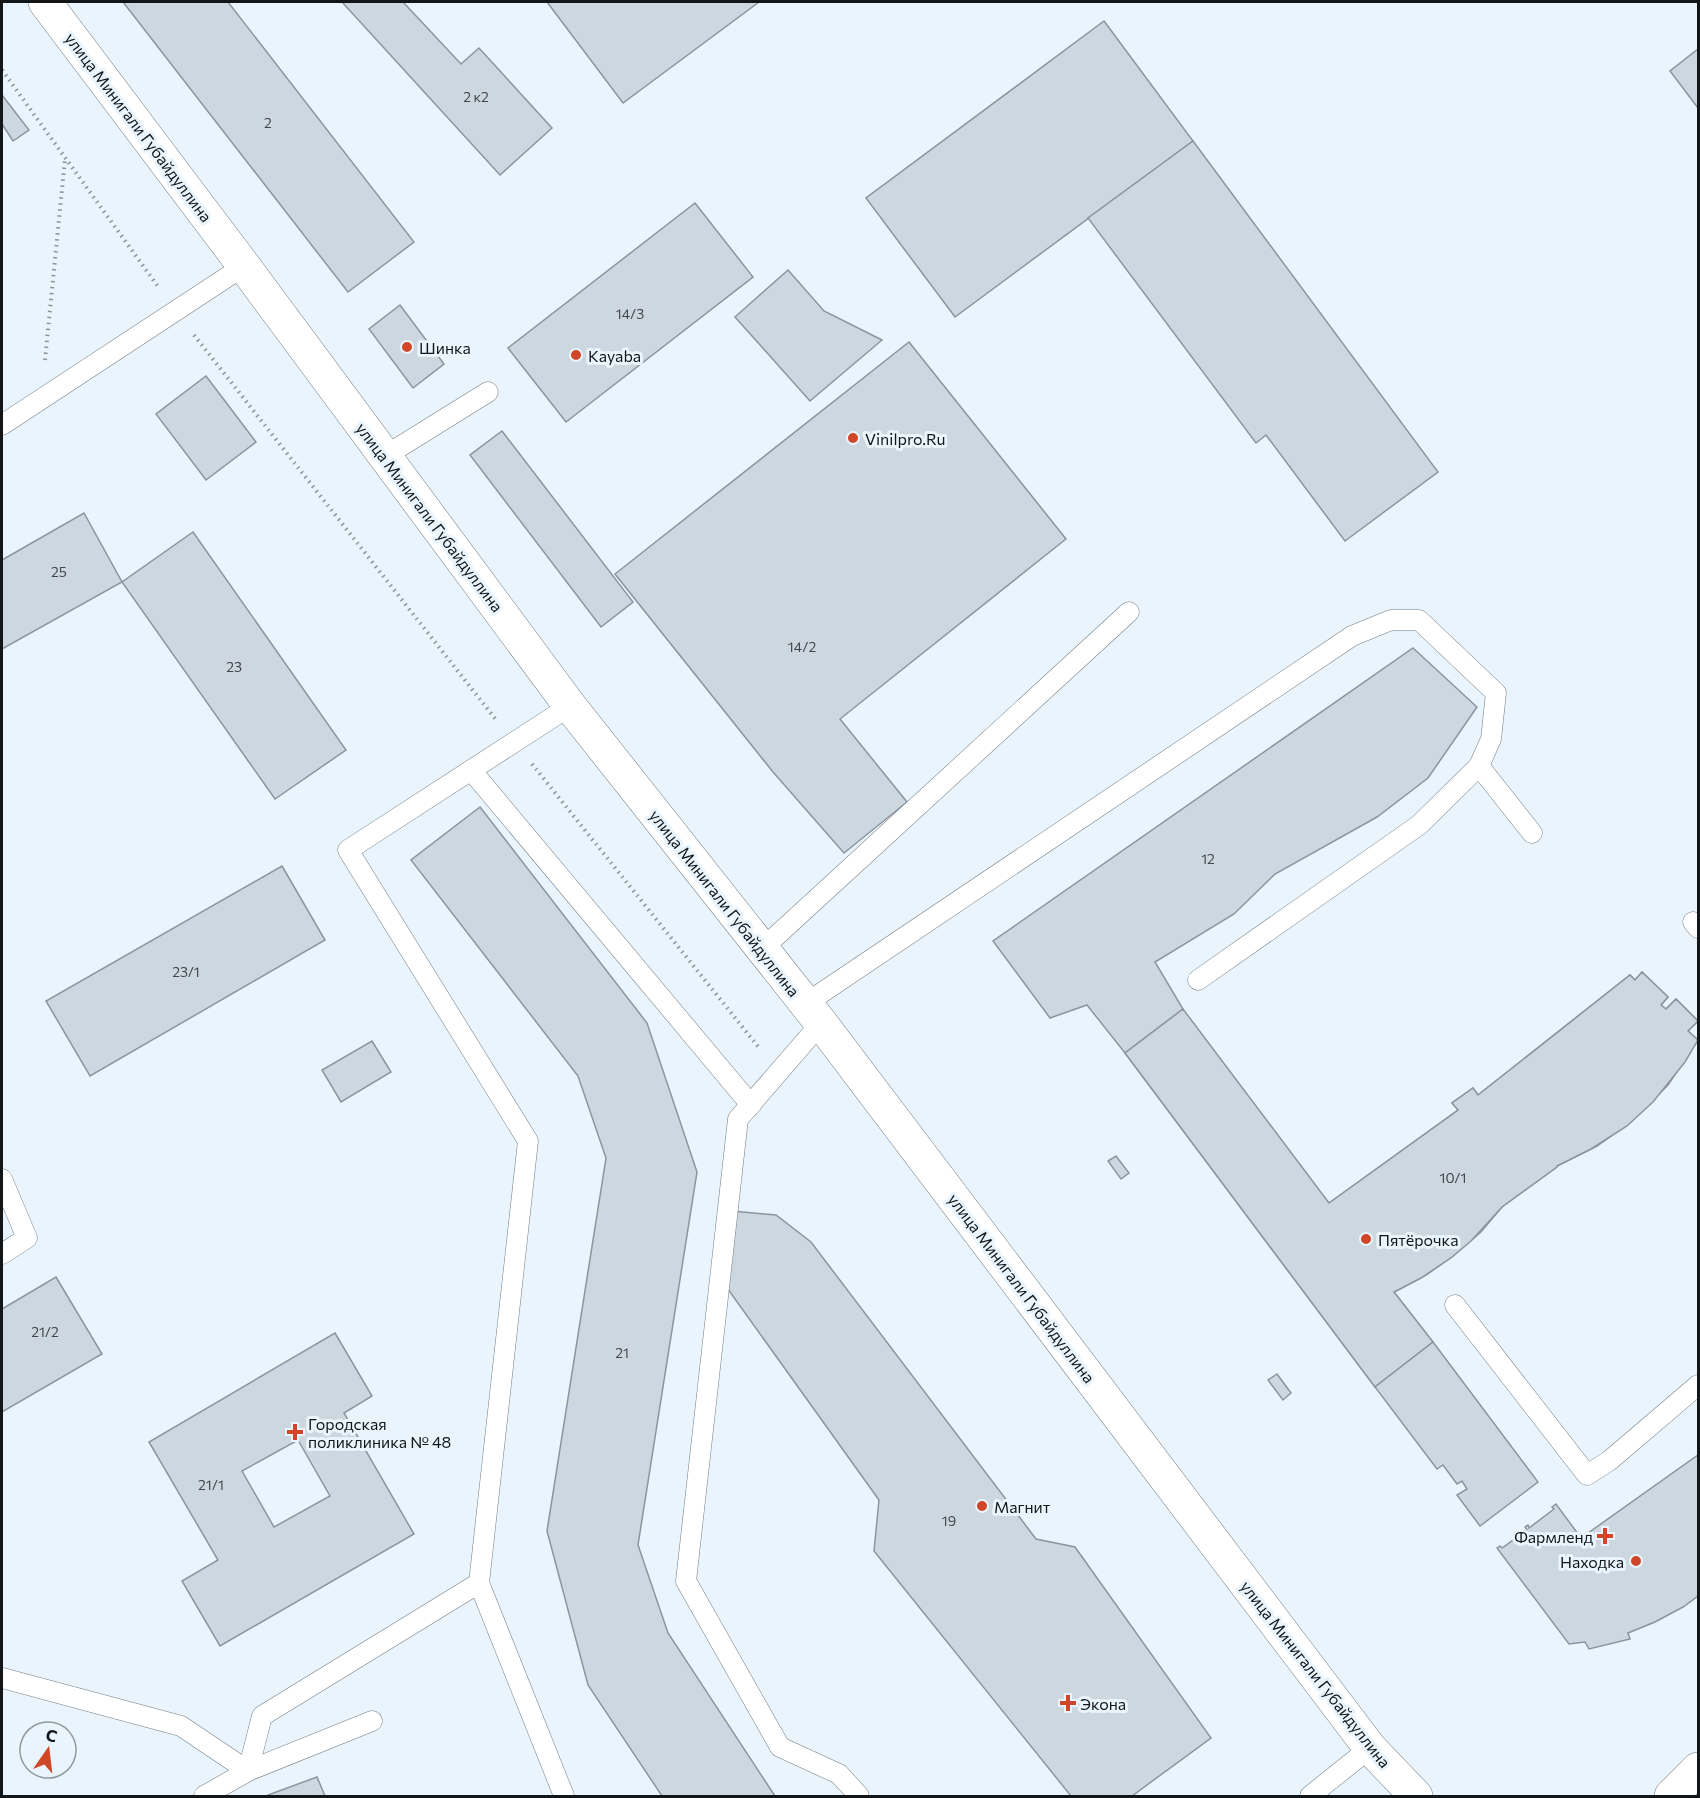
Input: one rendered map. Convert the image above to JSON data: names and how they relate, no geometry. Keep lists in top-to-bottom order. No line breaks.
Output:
{"streets":{"main road":["улица Минигали Губайдуллина"]},"places":{"other":["Шинка","Kayaba","Vinilpro.Ru","Пятёрочка","Магнит","Находка"],"health":["Городская поликлиника № 48","Фармленд","Экона"]},"house_numbers":["2 к2","2","14/3","25","14/2","23","12","23/1","10/1","21/2","21","21/1","19"],"north":"top"}
